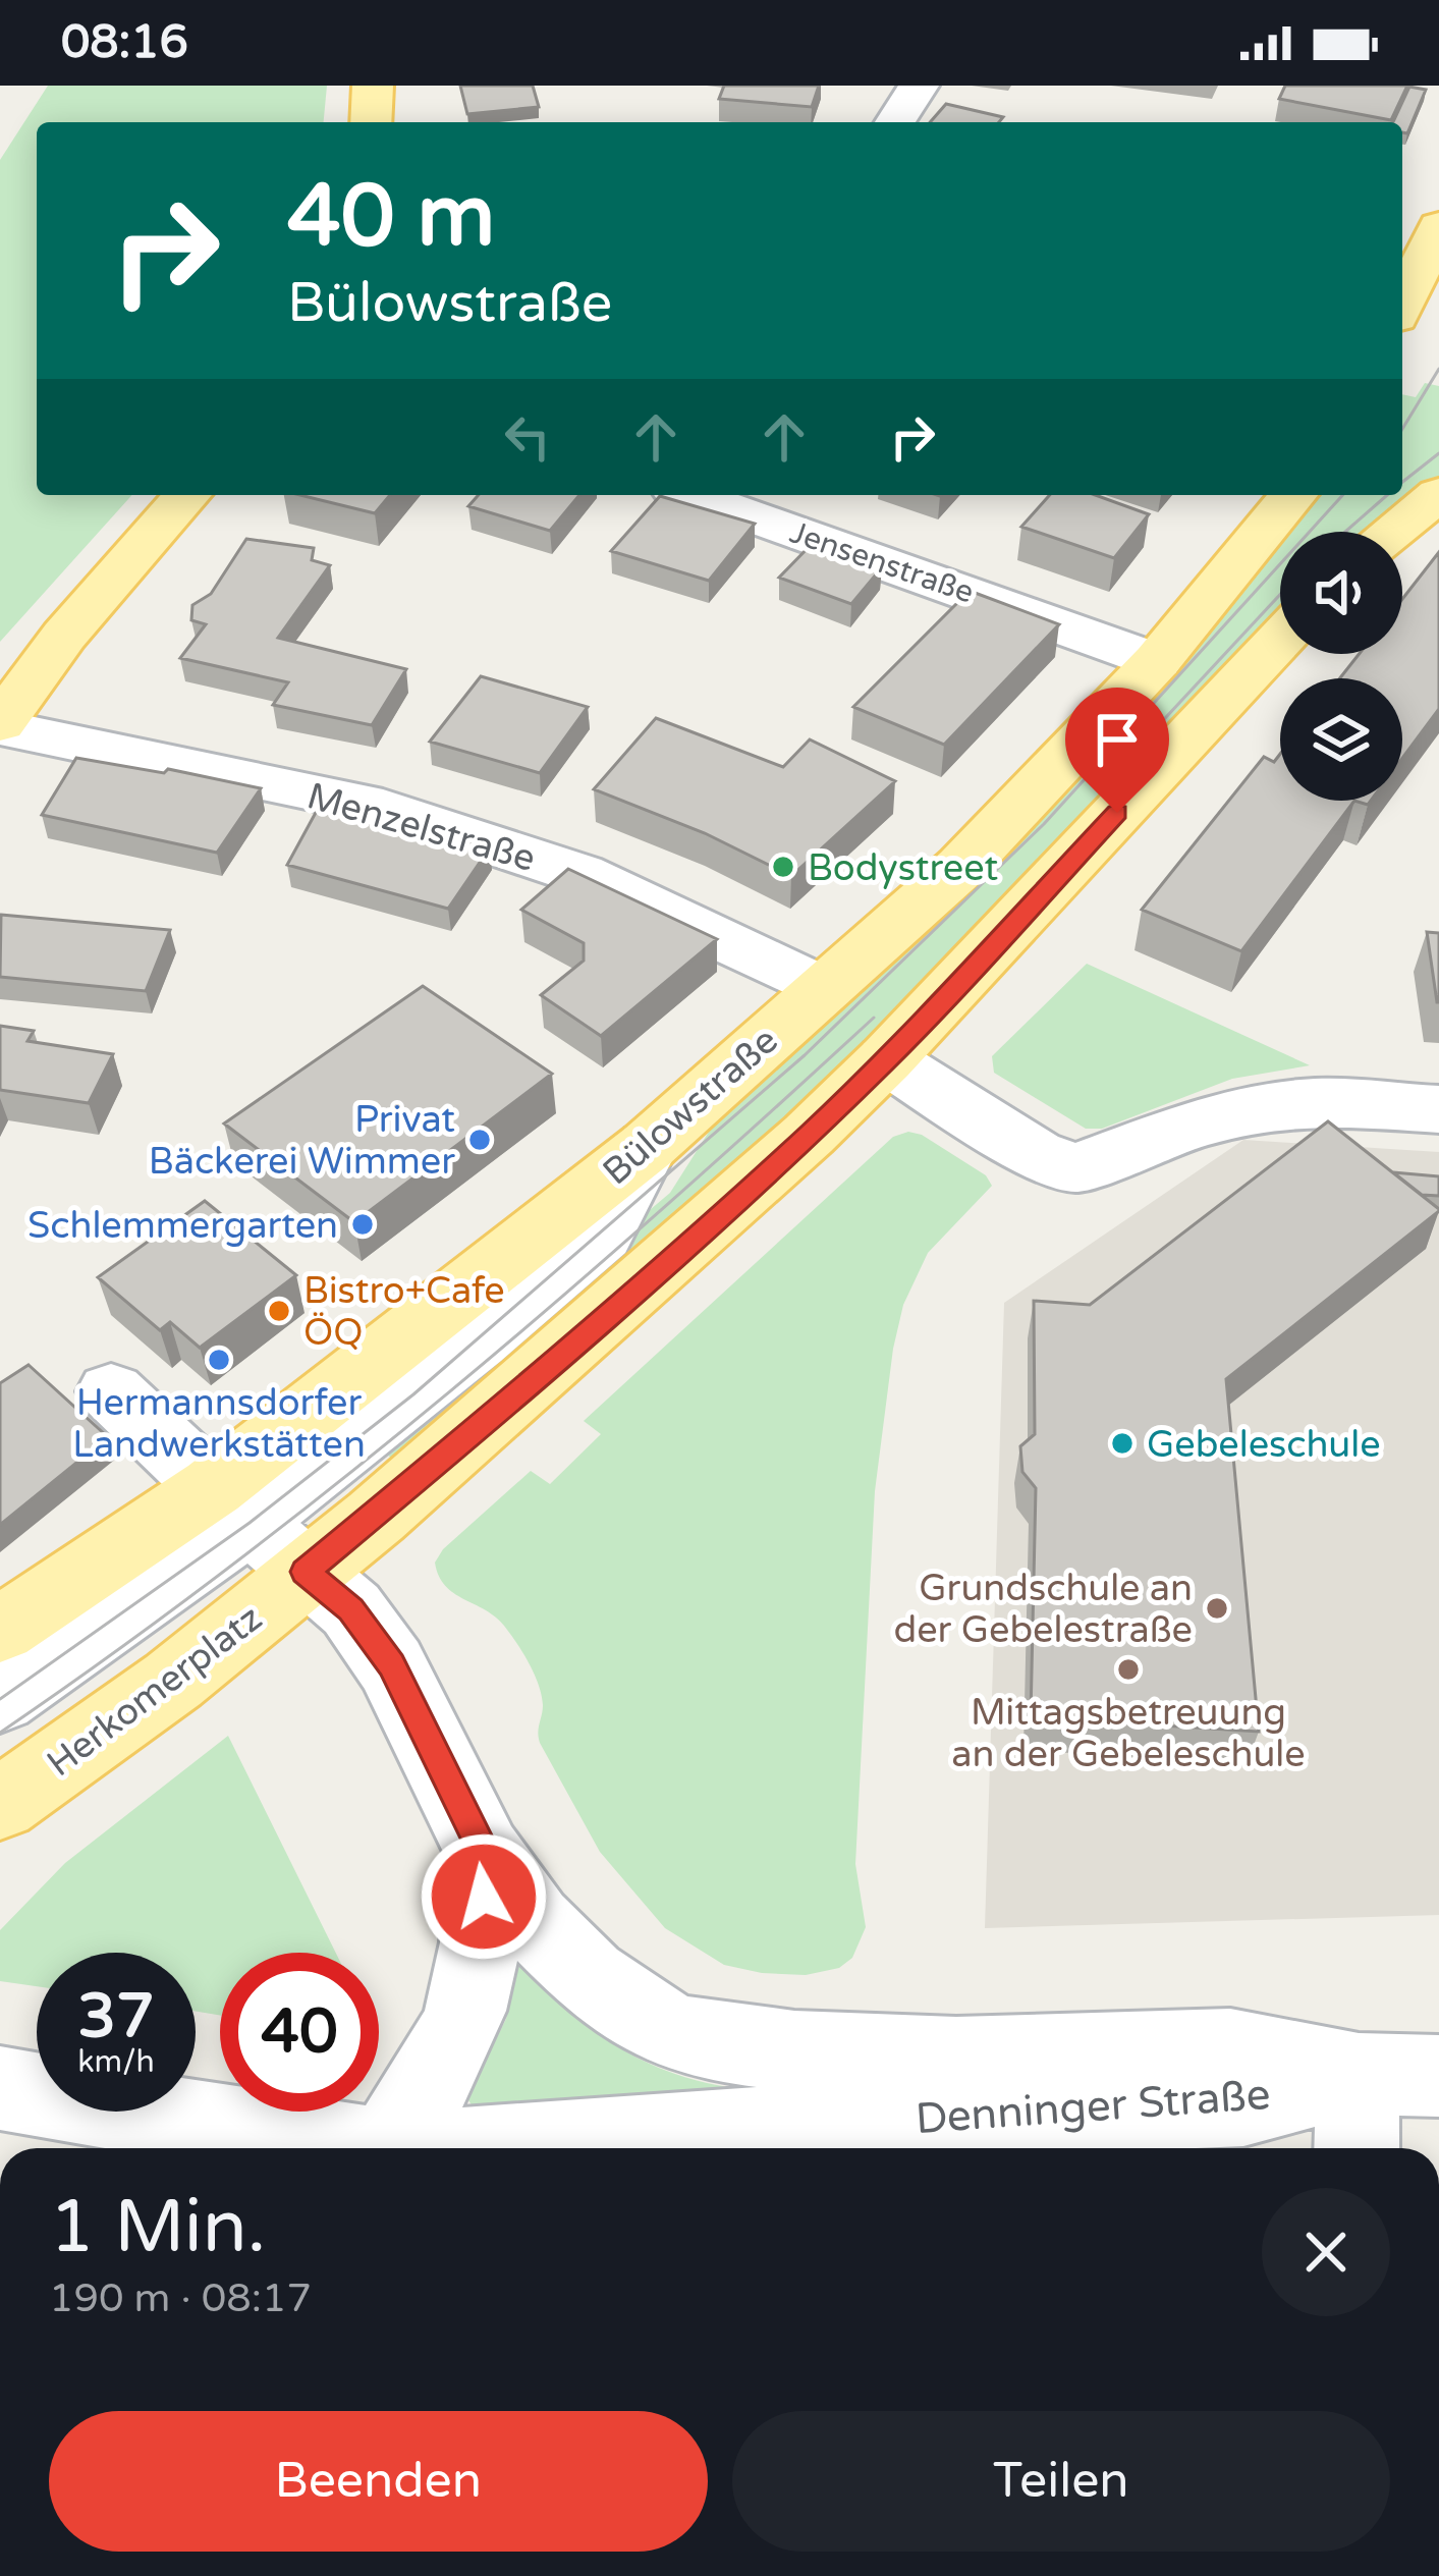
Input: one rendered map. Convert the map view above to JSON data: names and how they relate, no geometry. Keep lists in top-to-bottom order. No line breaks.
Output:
{"streets":{"main road":["Bülowstraße","Herkomerplatz"],"street":["Jensenstraße","Menzelstraße","Denninger Straße"]},"crossings":[["Jensenstraße","Bülowstraße"],["Menzelstraße","Bülowstraße"],["Bülowstraße","Denninger Straße"],["Herkomerplatz","Denninger Straße"]],"places":["Bodystreet","Privat Bäckerei Wimmer","Schlemmergarten","Bistro+Cafe ÖQ","Hermannsdorfer Landwerkstätten","Gebeleschule","Grundschule an der Gebelestraße","Mittagsbetreuung an der Gebeleschule"],"page":{"status":"08:16","turn":["40 m","Bülowstraße"],"speed":"37 km/h","limit":"40","heading":["1 Min.","190 m · 08:17"],"buttons":["Beenden","Teilen"]}}
